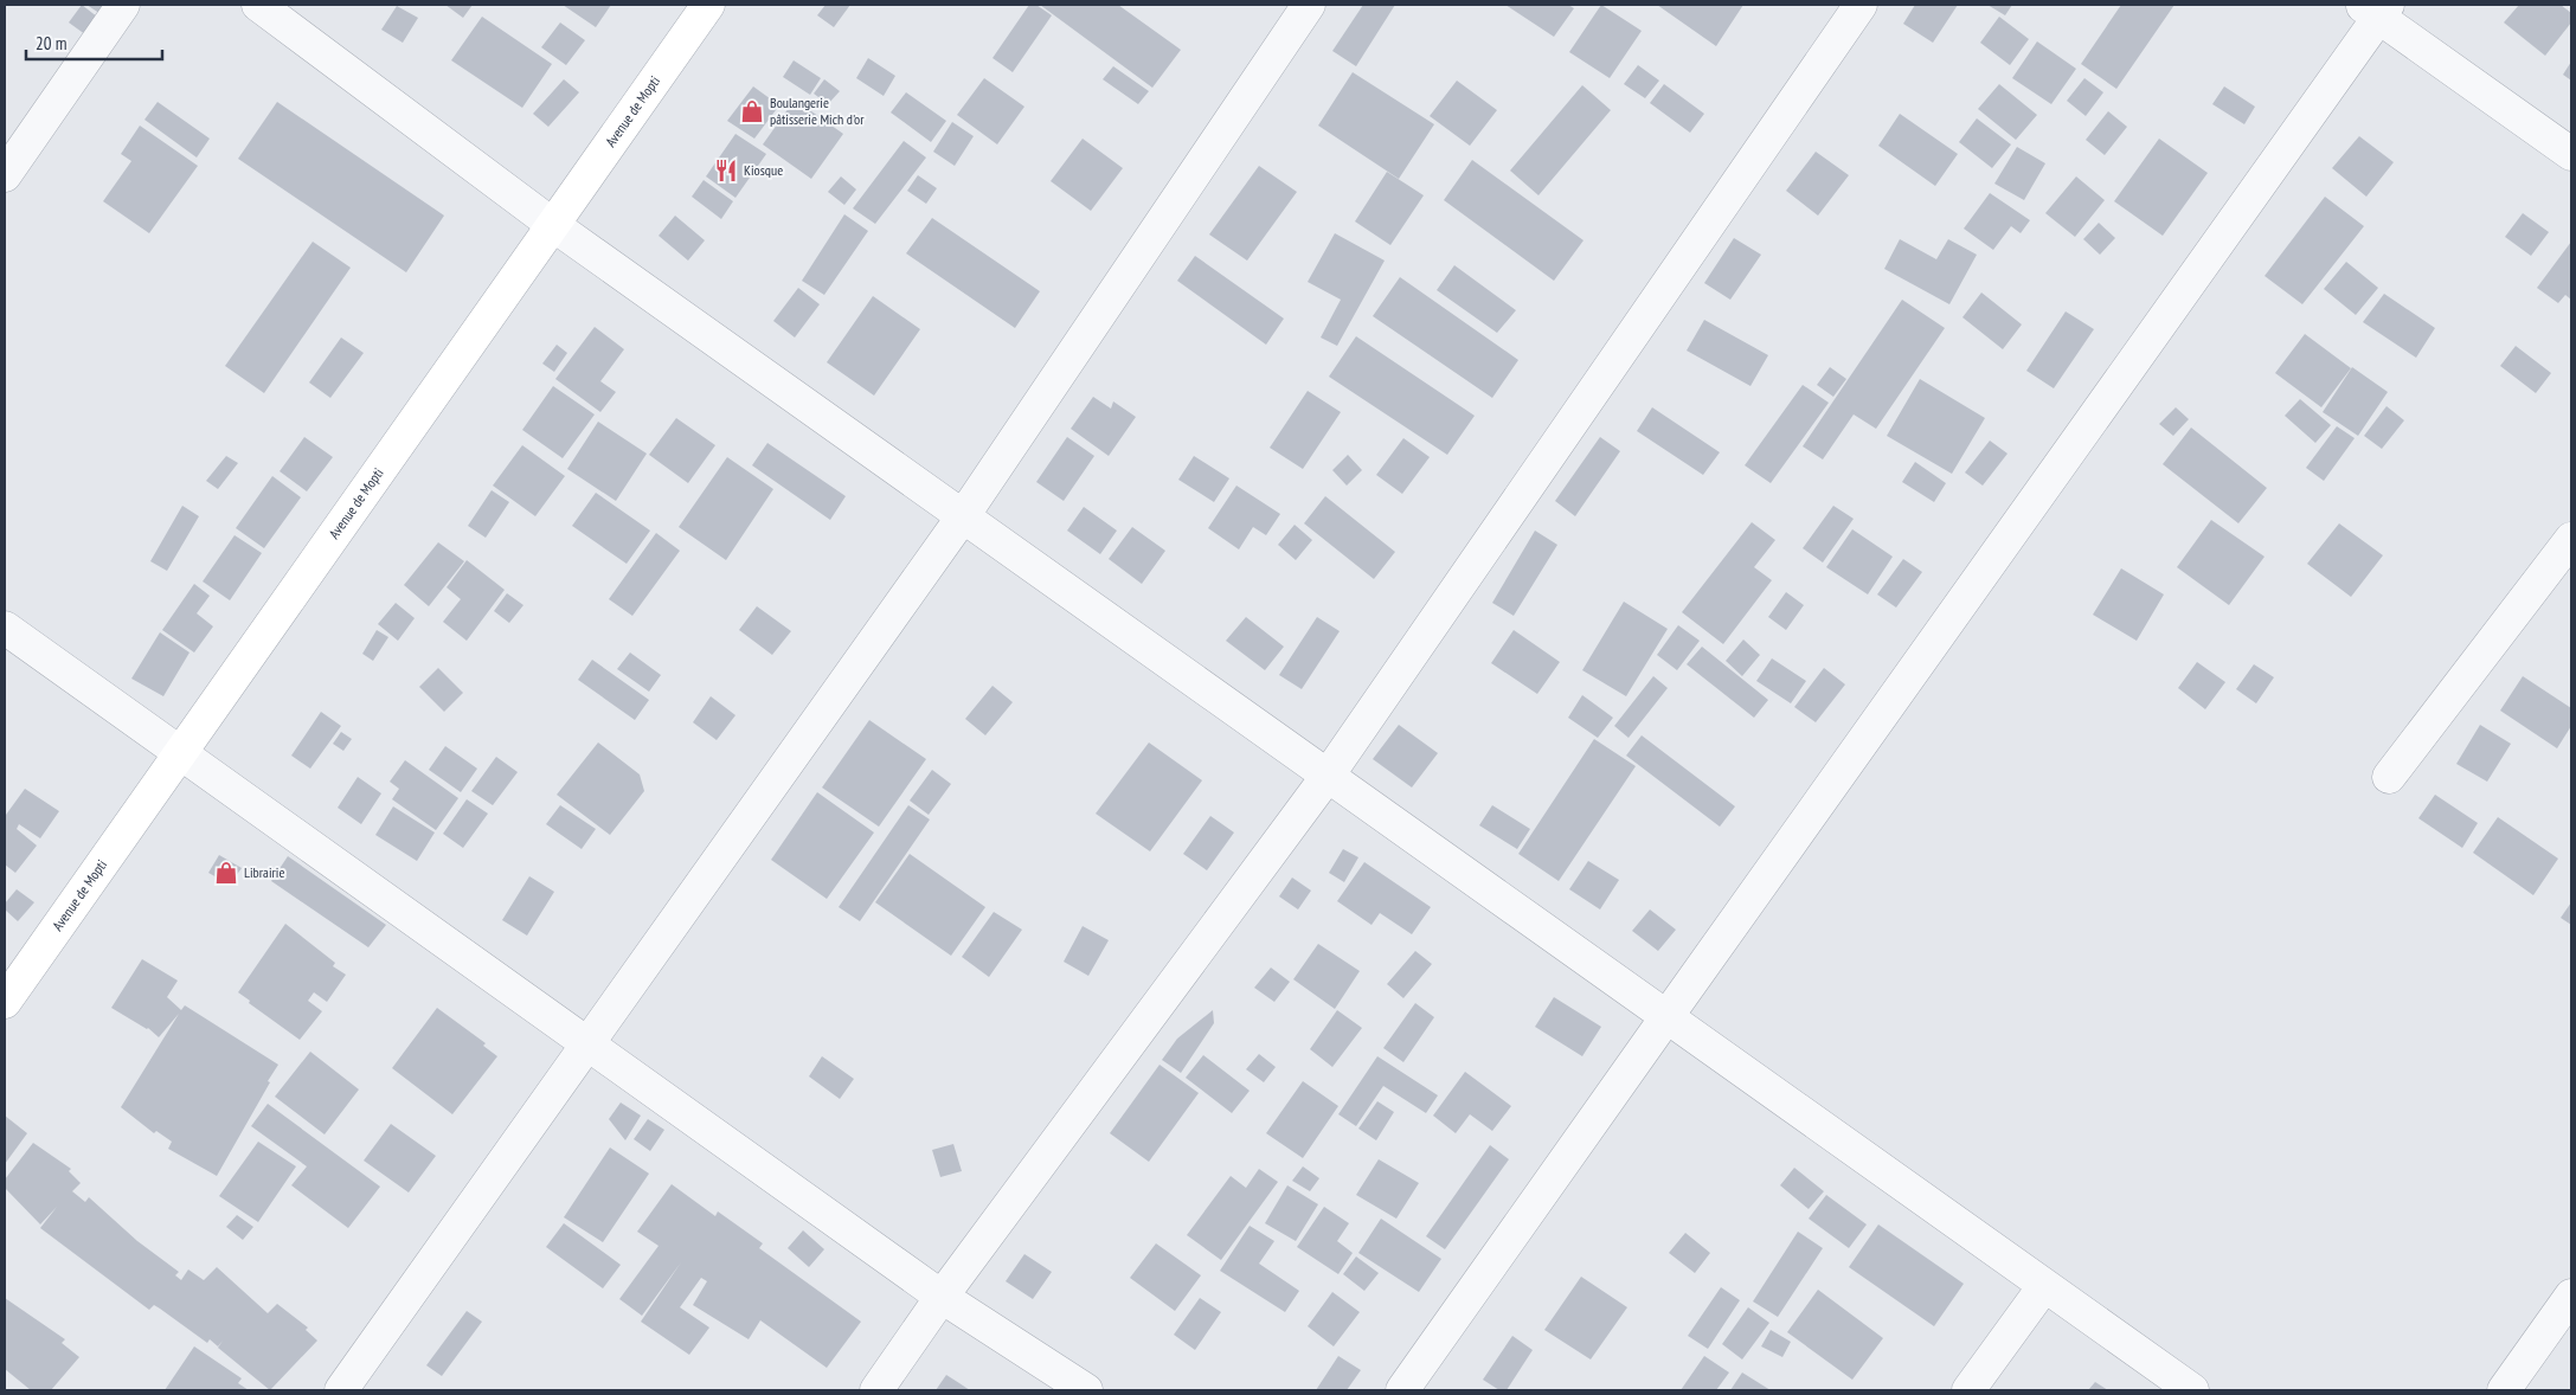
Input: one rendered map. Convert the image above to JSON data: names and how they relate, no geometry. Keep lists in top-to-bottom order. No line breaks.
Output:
{"streets":{"street":["Avenue de Mopti"]},"places":{"shop":["Boulangerie pâtisserie Mich d'or","Librairie"],"restaurant":["Kiosque"]},"scale_bar":"20 m"}
